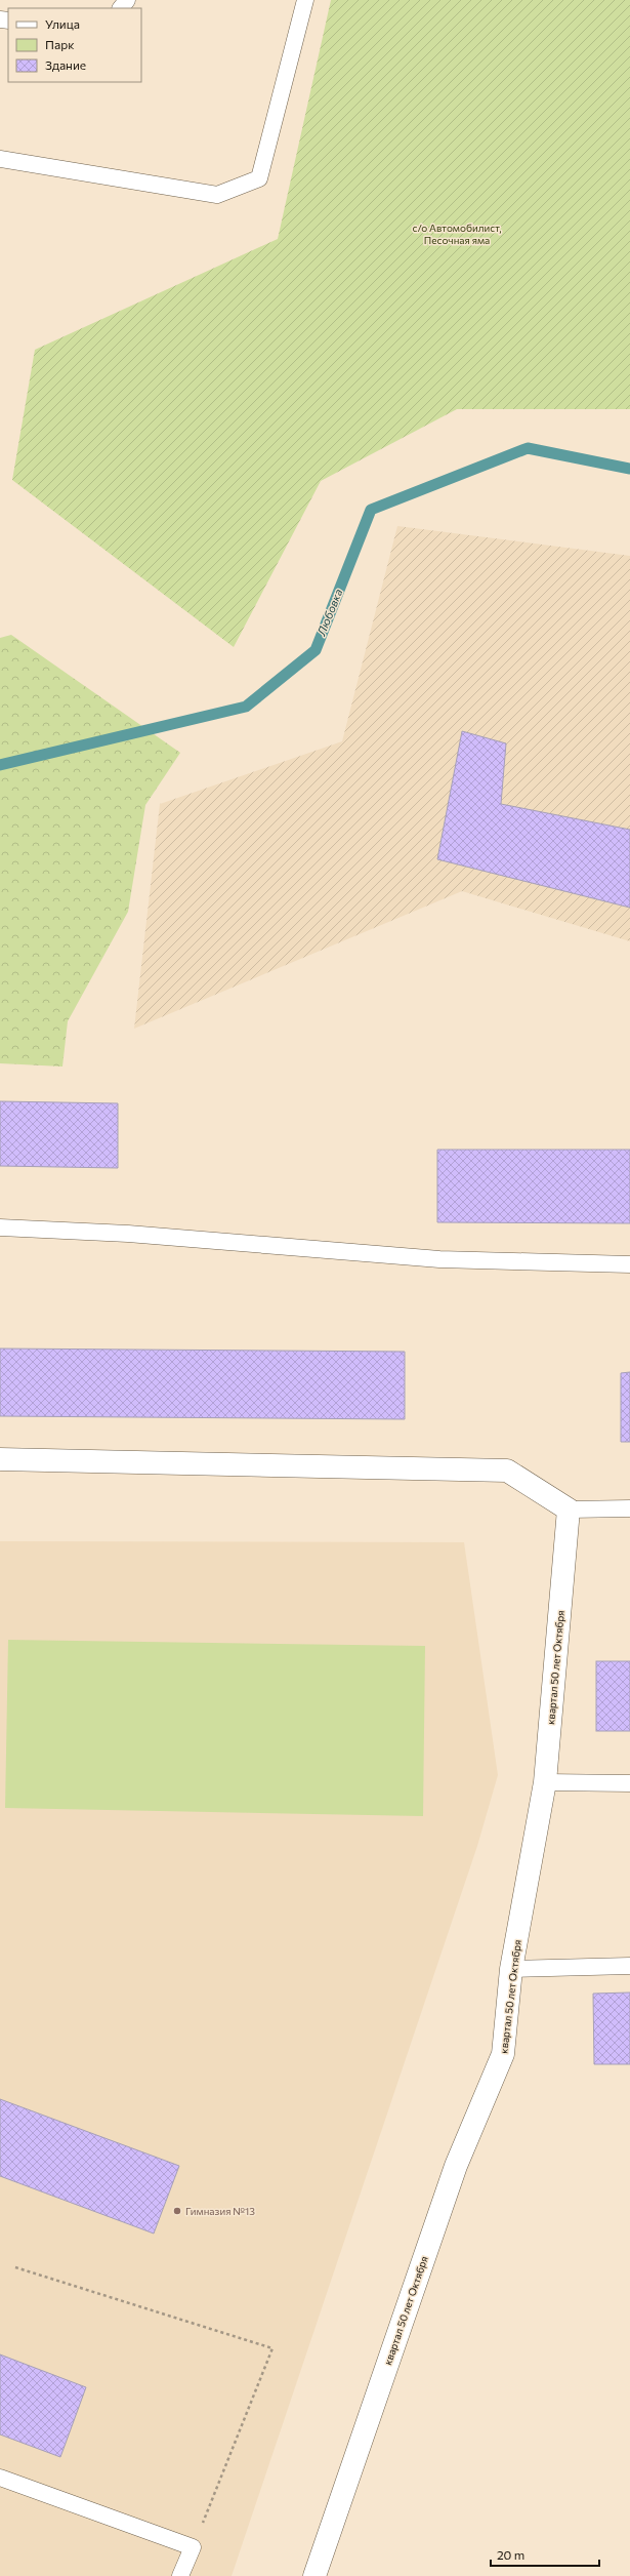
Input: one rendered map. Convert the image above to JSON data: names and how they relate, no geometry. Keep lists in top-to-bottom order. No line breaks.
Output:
{"streets":{"street":["квартал 50 лет Октября"]},"water":["Любовка"],"parks":["с/о Автомобилист, Песочная яма"],"places":["Гимназия №13"],"legend":["Улица","Парк","Здание"],"scale_bar":"20 m"}
